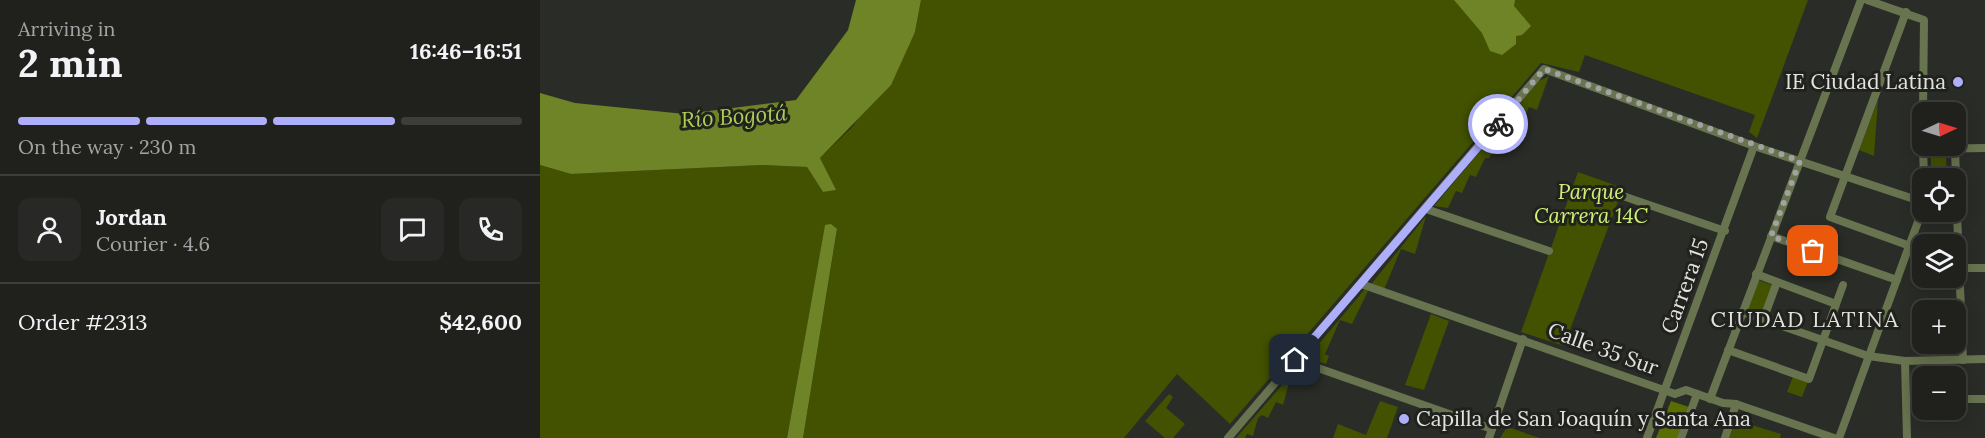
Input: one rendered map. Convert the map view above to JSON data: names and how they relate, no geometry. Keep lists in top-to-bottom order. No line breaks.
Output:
{"streets":{"street":["Carrera 15","Calle 35 Sur"]},"crossings":[["Carrera 15","Calle 35 Sur"]],"districts":["CIUDAD LATINA"],"water":["Río Bogotá"],"parks":["Parque Carrera 14C"],"places":["IE Ciudad Latina","Capilla de San Joaquín y Santa Ana"],"north":"right","page":{"heading":["2 min","Arriving in","16:46–16:51"],"panel":["Jordan","Courier · 4.6","Order #2313","$42,600"],"bar":"On the way · 230 m","map_buttons":["+","−"]}}
